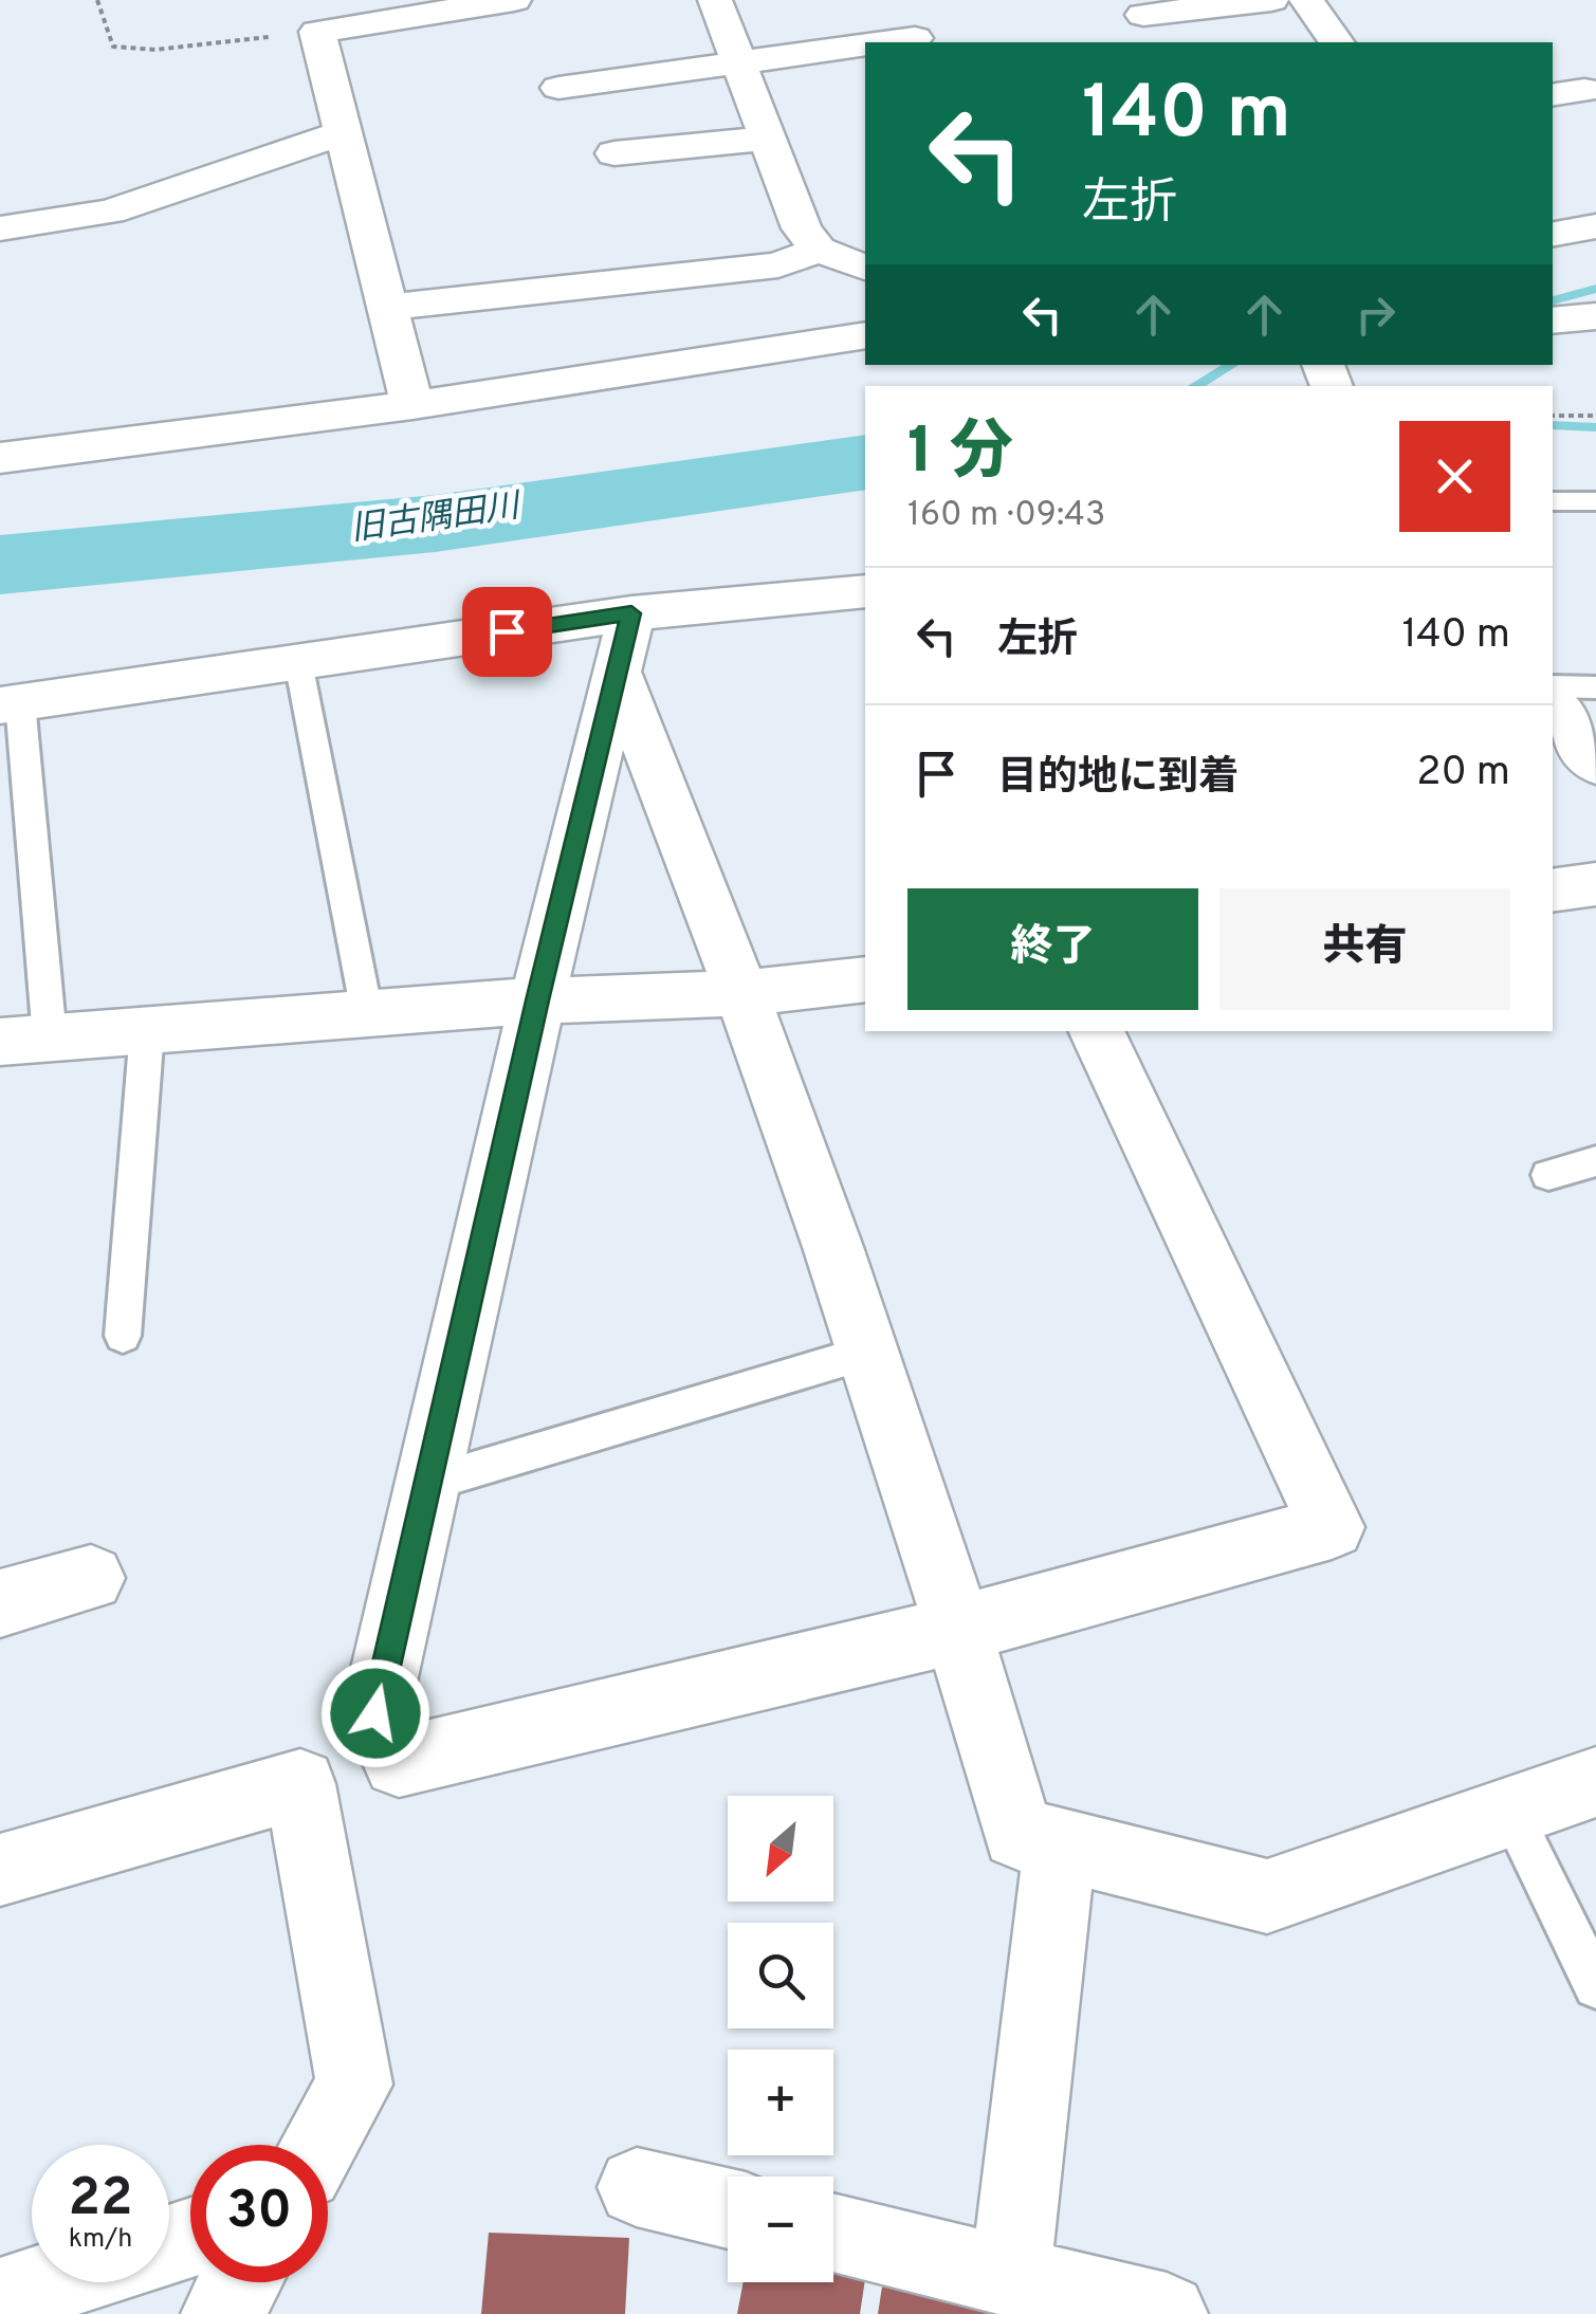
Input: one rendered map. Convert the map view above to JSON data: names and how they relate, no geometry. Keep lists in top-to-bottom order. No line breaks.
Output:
{"water":["旧古隅田川"],"north":"bottom left","page":{"turn":["140 m","左折"],"heading":["1 分","160 m · 09:43"],"list":[{"name":"左折","value":"140 m"},{"name":"目的地に到着","value":"20 m"}],"buttons":["終了","共有"],"map_buttons":["+","−"],"speed":"22 km/h","limit":"30"}}
